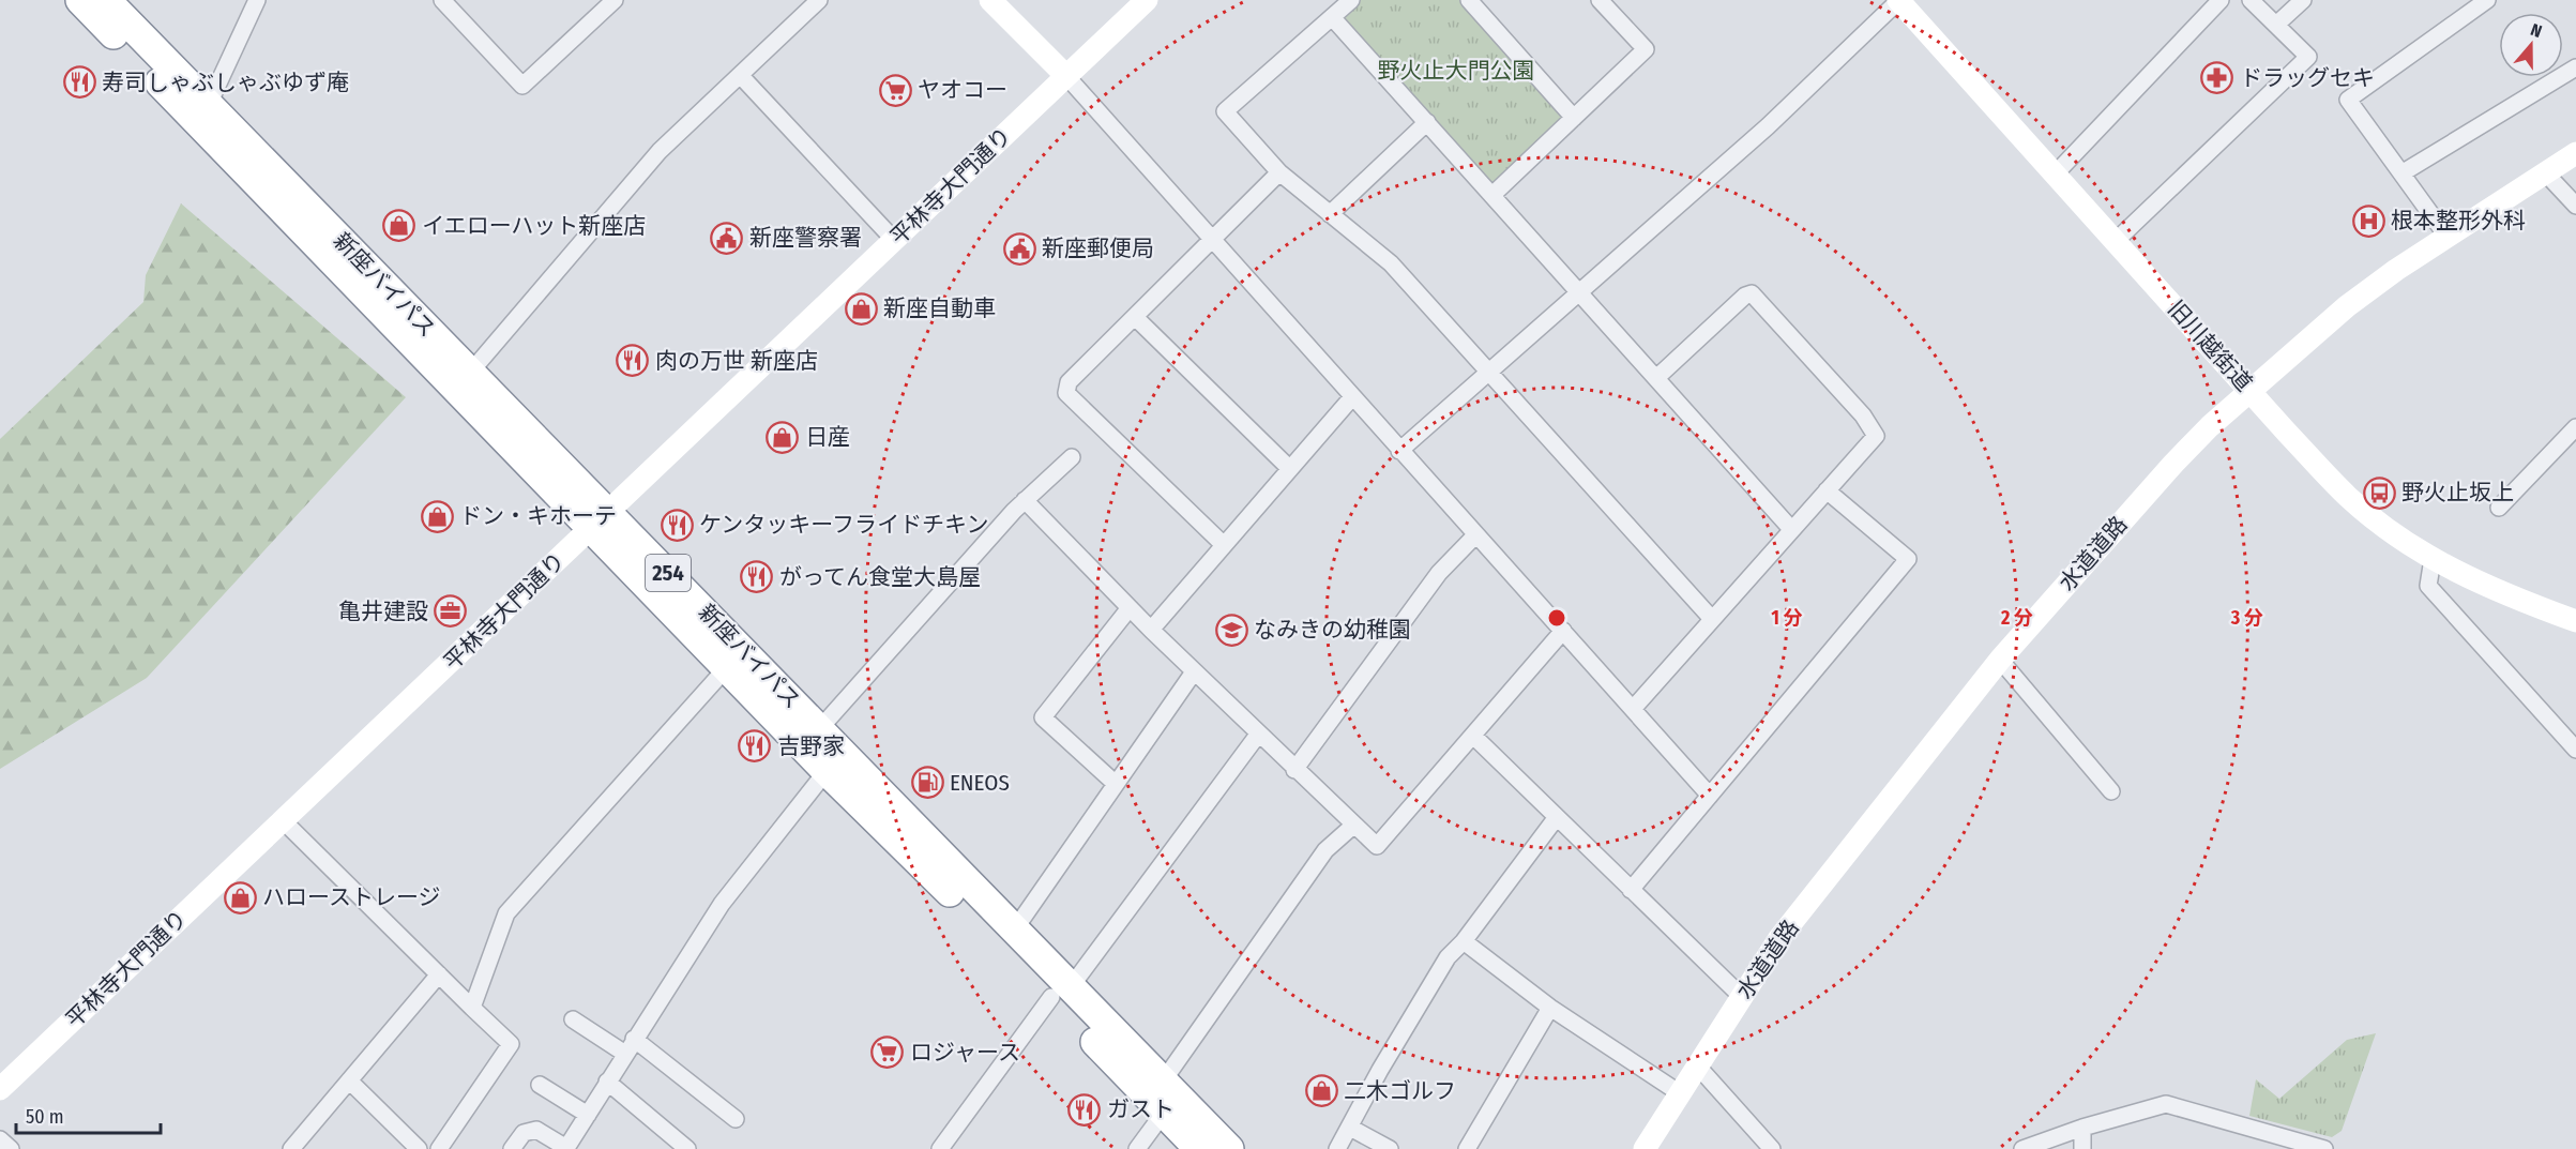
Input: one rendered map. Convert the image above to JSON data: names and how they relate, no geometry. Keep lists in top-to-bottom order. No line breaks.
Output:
{"streets":{"highway":["新座バイパス","254"],"street":["平林寺大門通り","旧川越街道","水道道路"]},"crossings":[["平林寺大門通り","新座バイパス"],["旧川越街道","水道道路"]],"parks":["野火止大門公園"],"places":{"pharmacy":["ドラッグセキ"],"restaurant":["寿司しゃぶしゃぶゆず庵","肉の万世 新座店","ケンタッキーフライドチキン","がってん食堂大島屋","吉野家","ガスト"],"supermarket":["ヤオコー","ロジャース"],"hospital":["根本整形外科"],"shop":["イエローハット新座店","新座自動車","日産","ドン・キホーテ","ハローストレージ","二木ゴルフ"],"public building":["新座警察署","新座郵便局"],"bus stop":["野火止坂上"],"office":["亀井建設"],"school or university":["なみきの幼稚園"],"fuel station":["ENEOS"]},"scale_bar":"50 m","north":"top","rings":["1 分","2 分","3 分"]}
